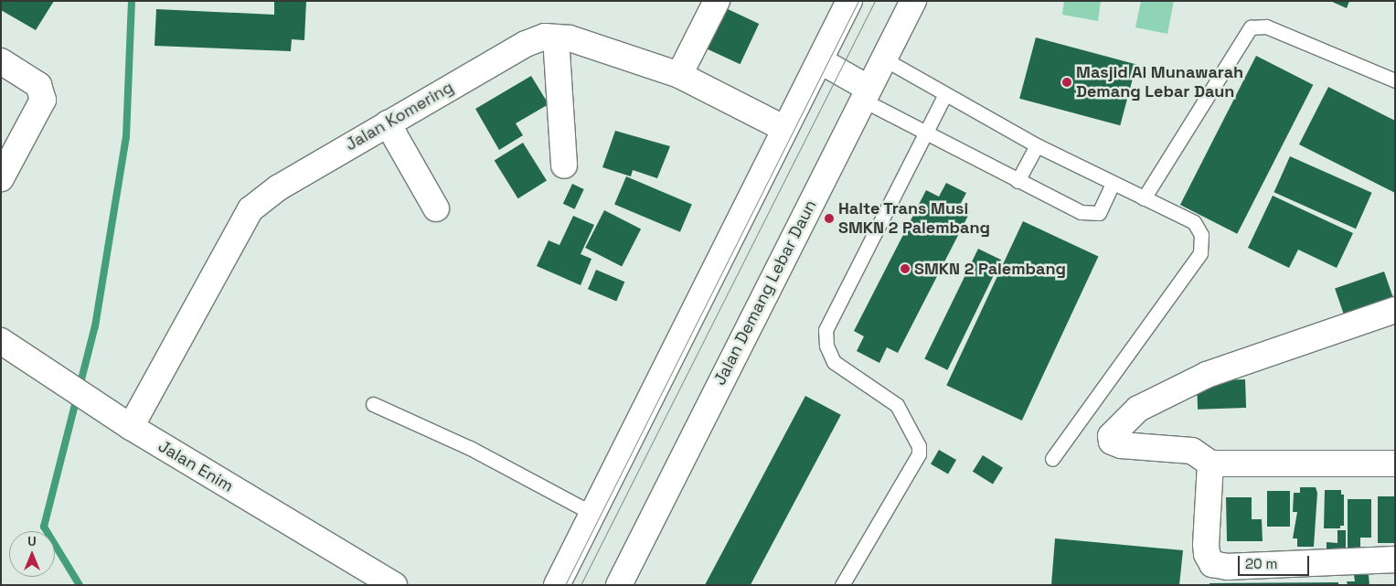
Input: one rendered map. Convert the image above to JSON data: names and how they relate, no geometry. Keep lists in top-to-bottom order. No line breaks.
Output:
{"streets":{"main road":["Jalan Komering","Jalan Demang Lebar Daun","Jalan Enim"]},"crossings":[["Jalan Komering","Jalan Enim"]],"places":["Masjid Al Munawarah Demang Lebar Daun","Halte Trans Musi SMKN 2 Palembang","SMKN 2 Palembang"],"scale_bar":"20 m","north":"top"}
